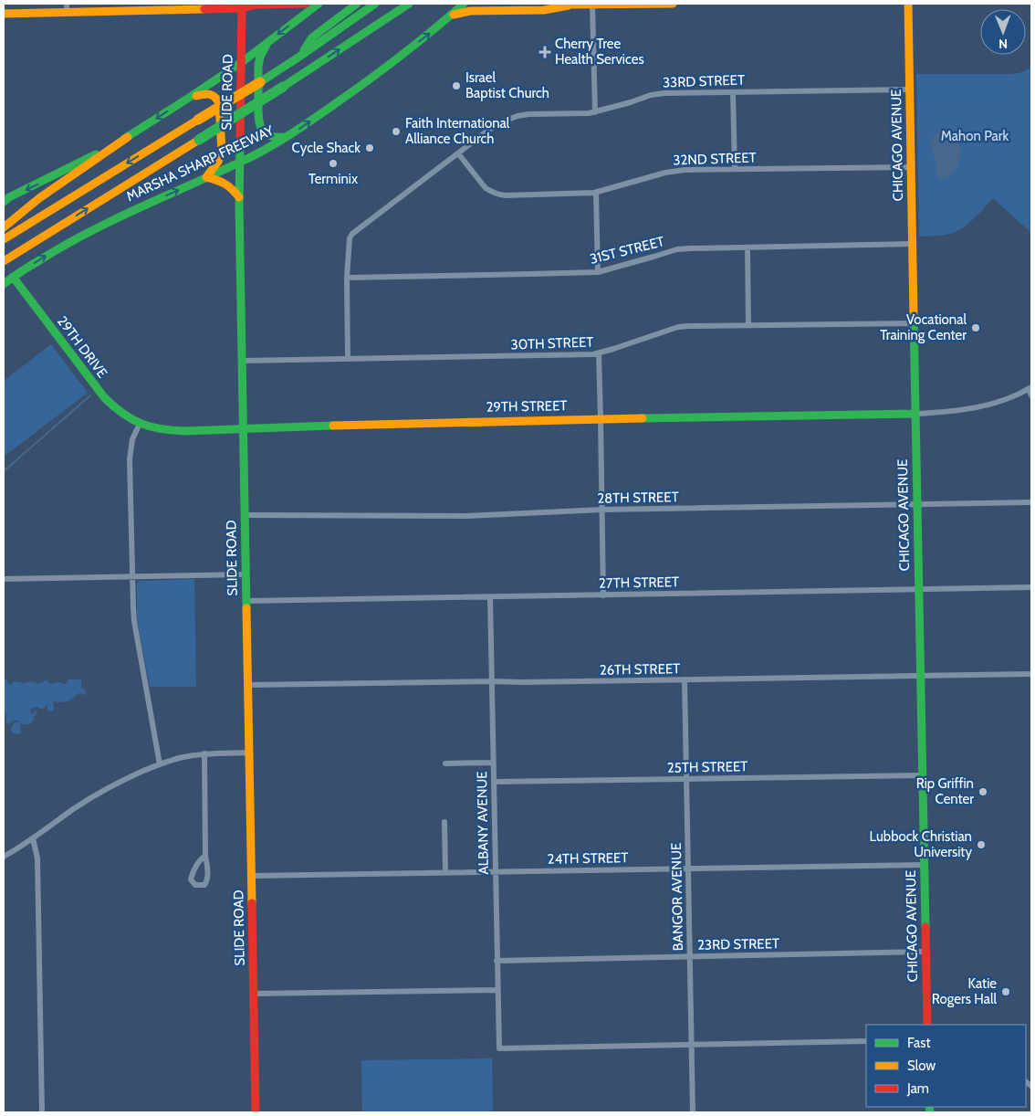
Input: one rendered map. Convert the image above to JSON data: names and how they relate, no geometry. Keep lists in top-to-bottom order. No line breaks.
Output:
{"streets":{"main road":["SLIDE ROAD","CHICAGO AVENUE","MARSHA SHARP FREEWAY","29TH DRIVE","29TH STREET"],"street":["33RD STREET","32ND STREET","31ST STREET","30TH STREET","28TH STREET","27TH STREET","26TH STREET","25TH STREET","ALBANY AVENUE","24TH STREET","BANGOR AVENUE","23RD STREET"]},"crossings":[["33RD STREET","CHICAGO AVENUE"],["33RD STREET","32ND STREET"],["33RD STREET","31ST STREET"],["33RD STREET","30TH STREET"],["SLIDE ROAD","MARSHA SHARP FREEWAY"],["SLIDE ROAD","30TH STREET"],["SLIDE ROAD","29TH STREET"],["SLIDE ROAD","28TH STREET"],["SLIDE ROAD","27TH STREET"],["SLIDE ROAD","26TH STREET"],["SLIDE ROAD","24TH STREET"],["CHICAGO AVENUE","32ND STREET"],["CHICAGO AVENUE","31ST STREET"],["CHICAGO AVENUE","30TH STREET"],["CHICAGO AVENUE","29TH STREET"],["CHICAGO AVENUE","28TH STREET"],["CHICAGO AVENUE","27TH STREET"],["CHICAGO AVENUE","26TH STREET"],["CHICAGO AVENUE","25TH STREET"],["CHICAGO AVENUE","24TH STREET"],["CHICAGO AVENUE","23RD STREET"],["MARSHA SHARP FREEWAY","29TH DRIVE"],["29TH DRIVE","29TH STREET"],["27TH STREET","ALBANY AVENUE"],["26TH STREET","ALBANY AVENUE"],["26TH STREET","BANGOR AVENUE"],["25TH STREET","ALBANY AVENUE"],["25TH STREET","BANGOR AVENUE"],["ALBANY AVENUE","24TH STREET"],["ALBANY AVENUE","BANGOR AVENUE"],["ALBANY AVENUE","23RD STREET"],["24TH STREET","BANGOR AVENUE"],["BANGOR AVENUE","23RD STREET"]],"parks":["Mahon Park"],"places":{"health":["Cherry Tree Health Services"],"other":["Israel Baptist Church","Faith International Alliance Church","Cycle Shack","Terminix","Vocational Training Center","Rip Griffin Center","Lubbock Christian University","Katie Rogers Hall"]},"legend":["Fast","Slow","Jam"],"north":"bottom"}
